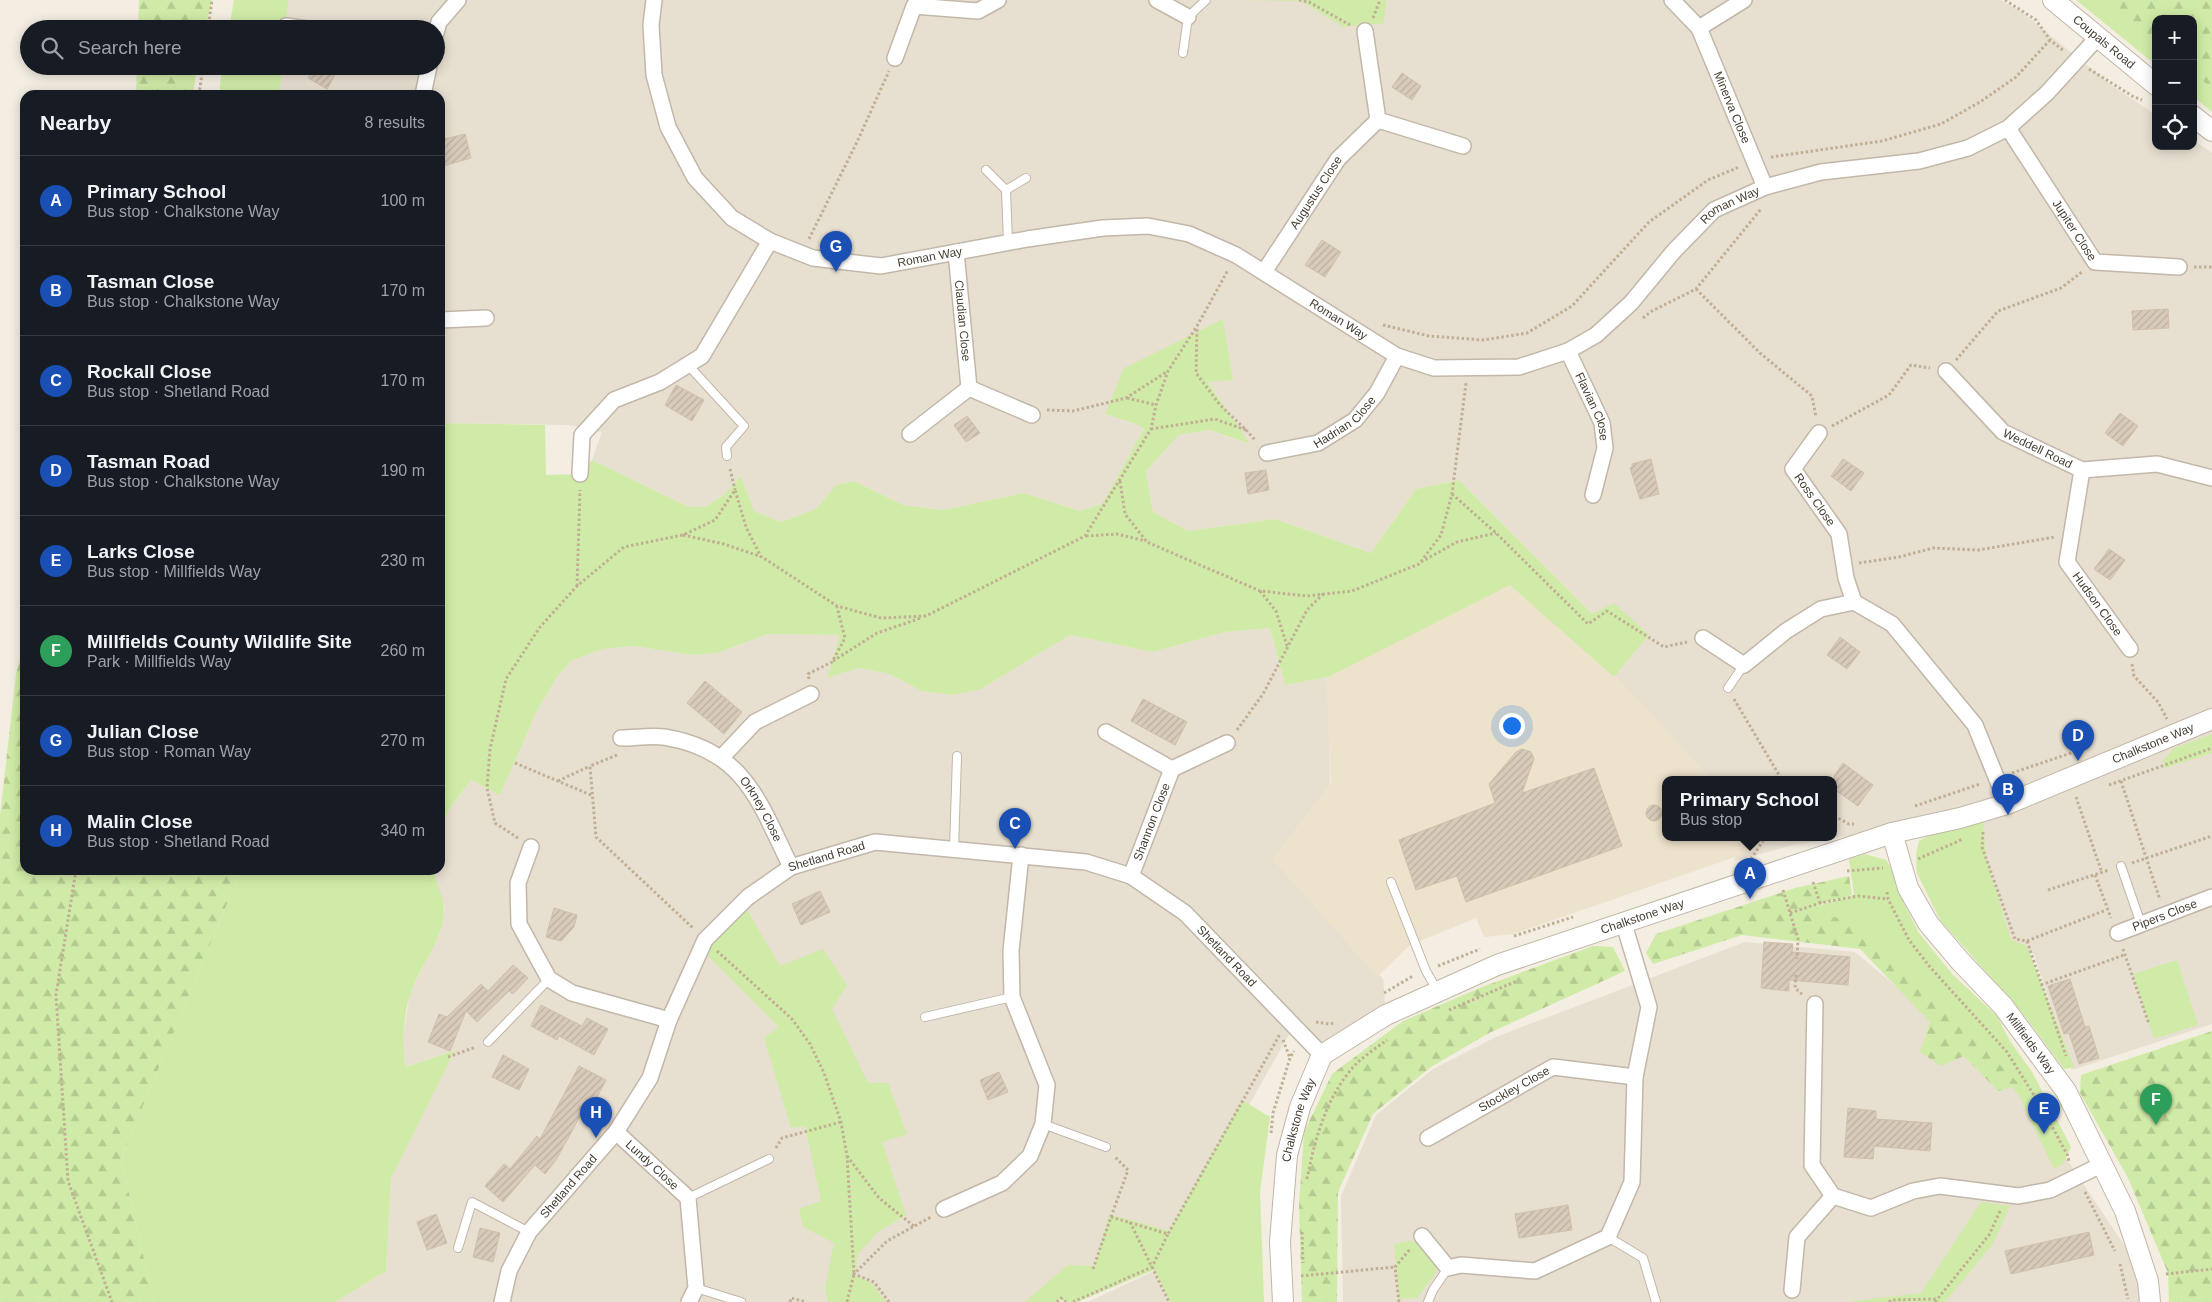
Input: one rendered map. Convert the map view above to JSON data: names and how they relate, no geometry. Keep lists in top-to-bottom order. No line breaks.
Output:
{"streets":{"street":["Coupals Road","Minerva Close","Augustus Close","Roman Way","Jupiter Close","Claudian Close","Flavian Close","Hadrian Close","Weddell Road","Ross Close","Hudson Close","Chalkstone Way","Orkney Close","Shannon Close","Shetland Road","Pipers Close","Millfields Way","Stockley Close","Lundy Close"]},"crossings":[["Coupals Road","Roman Way"],["Minerva Close","Roman Way"],["Augustus Close","Roman Way"],["Roman Way","Jupiter Close"],["Roman Way","Claudian Close"],["Roman Way","Flavian Close"],["Roman Way","Hadrian Close"],["Weddell Road","Hudson Close"],["Chalkstone Way","Shetland Road"],["Chalkstone Way","Millfields Way"],["Orkney Close","Shetland Road"],["Shannon Close","Shetland Road"],["Shetland Road","Lundy Close"]],"page":{"map_buttons":["+","−"],"search":"Search here","heading":["Nearby","8 results"],"list":[{"mark":"A","name":"Primary School","note":"Bus stop · Chalkstone Way","value":"100 m"},{"mark":"B","name":"Tasman Close","note":"Bus stop · Chalkstone Way","value":"170 m"},{"mark":"C","name":"Rockall Close","note":"Bus stop · Shetland Road","value":"170 m"},{"mark":"D","name":"Tasman Road","note":"Bus stop · Chalkstone Way","value":"190 m"},{"mark":"E","name":"Larks Close","note":"Bus stop · Millfields Way","value":"230 m"},{"mark":"F","name":"Millfields County Wildlife Site","note":"Park · Millfields Way","value":"260 m"},{"mark":"G","name":"Julian Close","note":"Bus stop · Roman Way","value":"270 m"},{"mark":"H","name":"Malin Close","note":"Bus stop · Shetland Road","value":"340 m"}],"pins":["G","D","B","C","A","F","E","H"],"popup":["Primary School","Bus stop"]}}
